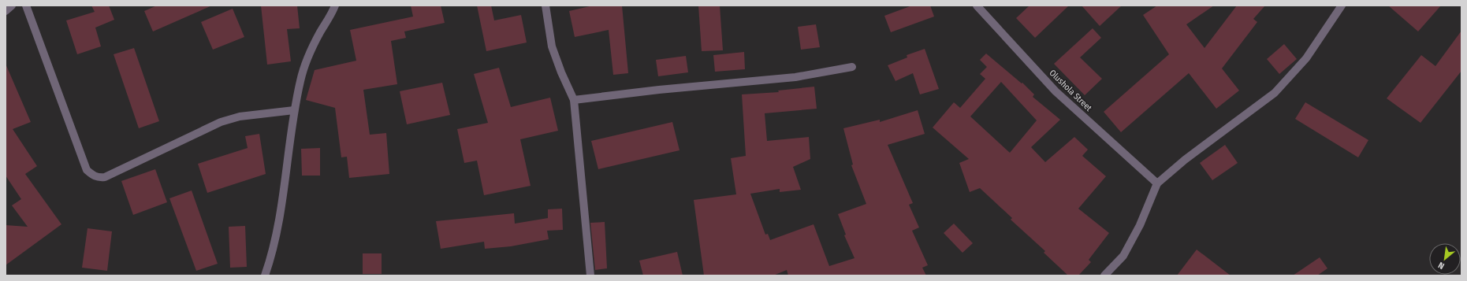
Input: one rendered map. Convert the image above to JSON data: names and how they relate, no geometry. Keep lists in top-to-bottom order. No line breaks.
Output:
{"streets":{"street":["Olushola Street"]},"north":"bottom left"}
